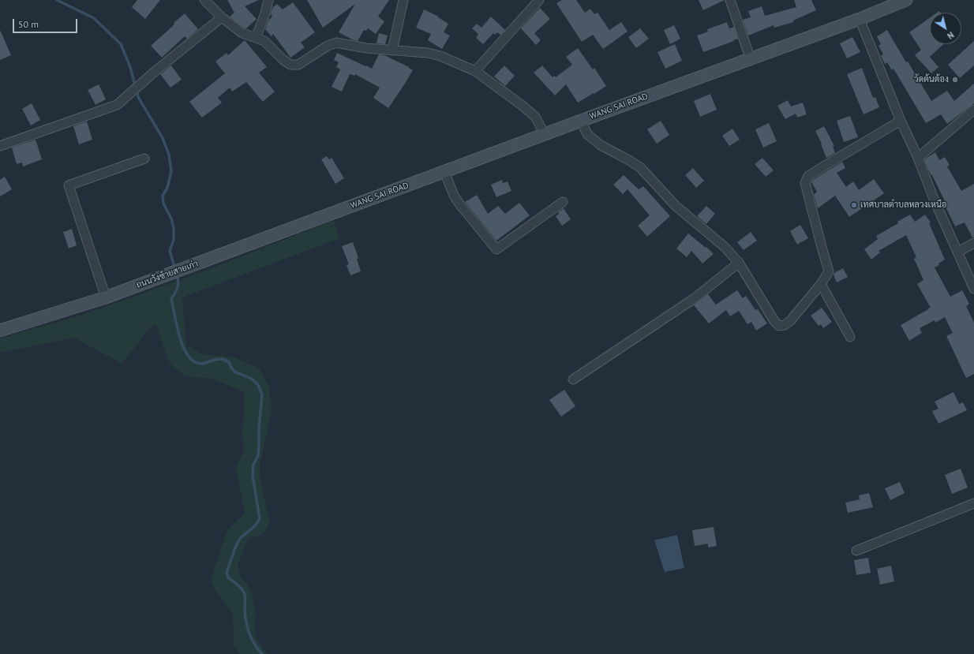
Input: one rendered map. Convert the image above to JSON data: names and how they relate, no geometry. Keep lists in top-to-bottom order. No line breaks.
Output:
{"streets":{"main road":["WANG SAI ROAD","ถนนวังซ้ายสายเก่า"]},"crossings":[["WANG SAI ROAD","ถนนวังซ้ายสายเก่า"]],"places":["วัดต้นต้อง","เทศบาลตำบลหลวงเหนือ"],"scale_bar":"50 m","north":"bottom right"}
